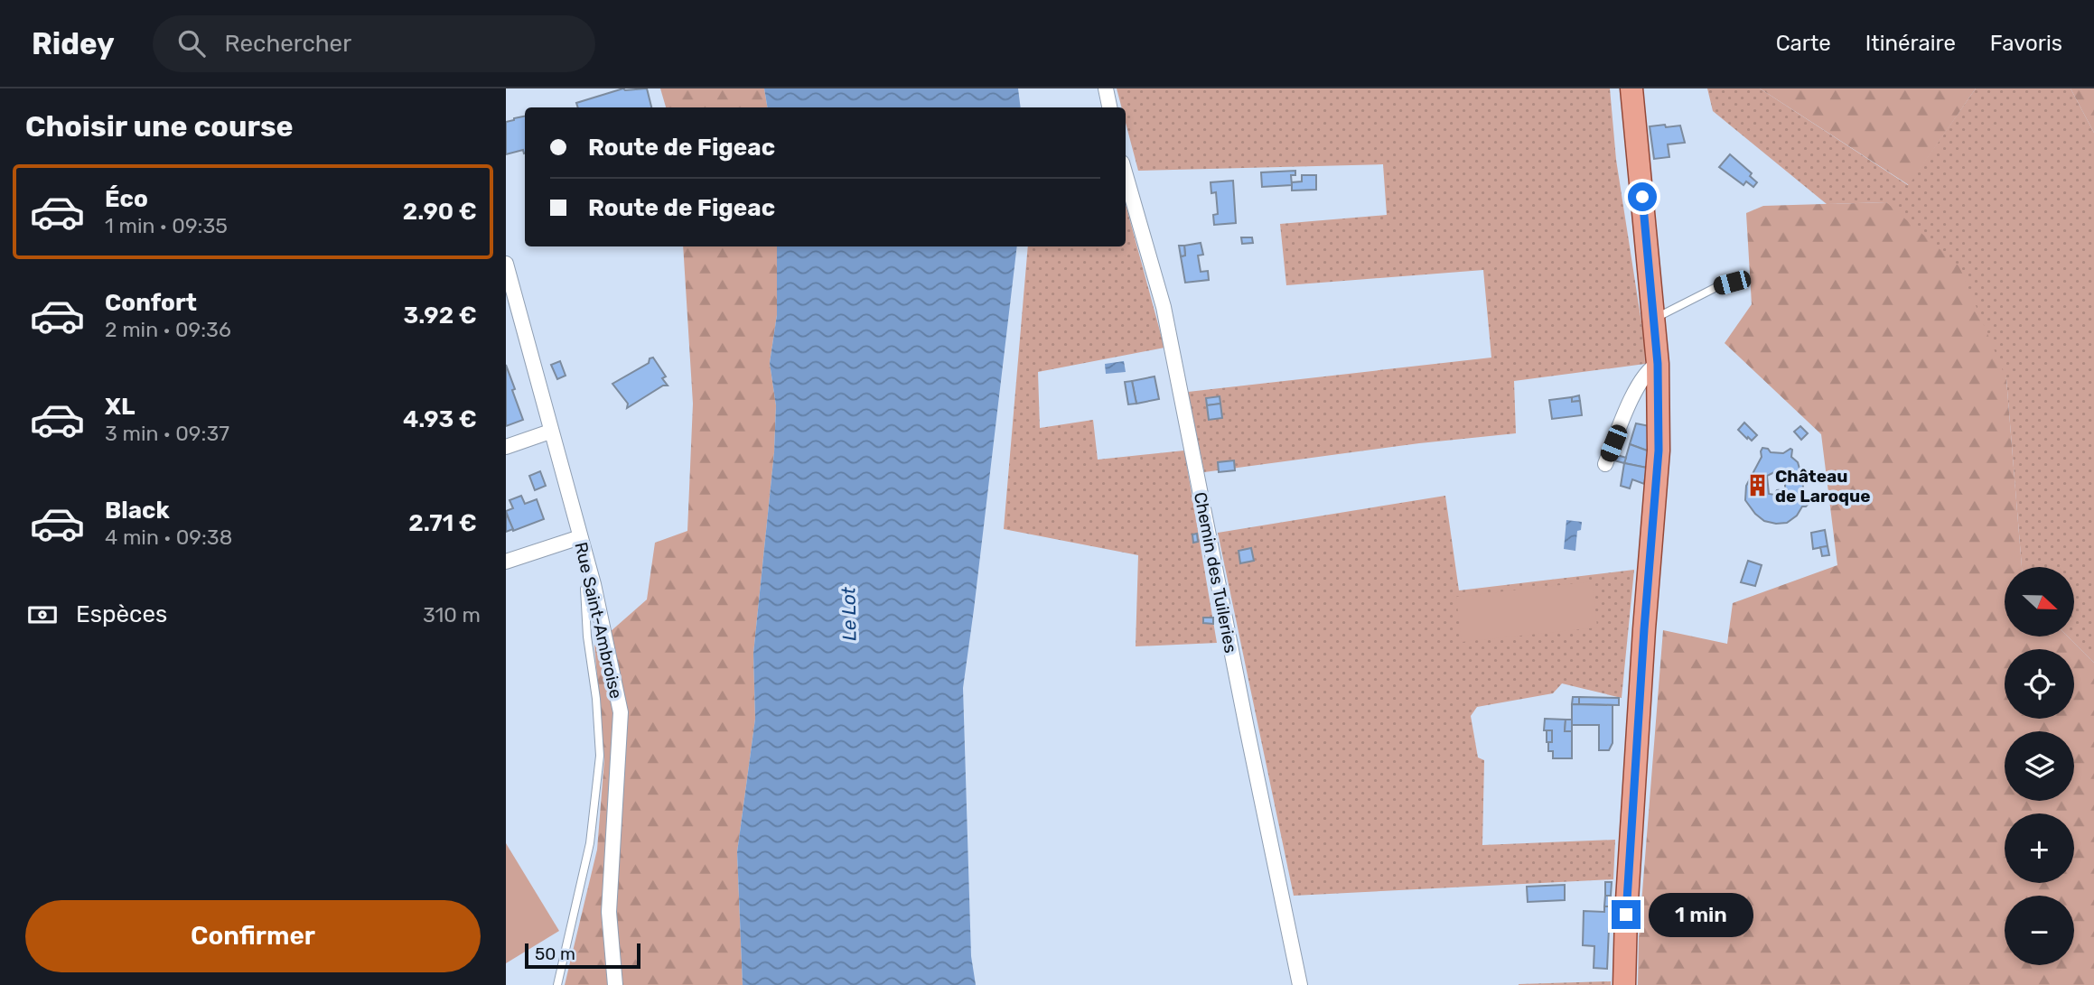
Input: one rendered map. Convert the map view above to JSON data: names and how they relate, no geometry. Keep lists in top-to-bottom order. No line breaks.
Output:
{"streets":{"street":["Chemin des Tuileries","Rue Saint-Ambroise"]},"water":["Le Lot"],"places":{"building":["Château de Laroque"]},"scale_bar":"50 m","north":"right","page":{"header":"Ridey","search":"Rechercher","nav":["Carte","Itinéraire","Favoris"],"heading":"Choisir une course","banner":["Route de Figeac","Route de Figeac"],"list":[{"name":"Éco","note":"1 min · 09:35","value":"2.90 €"},{"name":"Confort","note":"2 min · 09:36","value":"3.92 €"},{"name":"XL","note":"3 min · 09:37","value":"4.93 €"},{"name":"Black","note":"4 min · 09:38","value":"2.71 €"}],"map_buttons":["+","−"],"pay":["Espèces","310 m"],"buttons":"Confirmer","bubble":"1 min","scale":"50 m"}}
